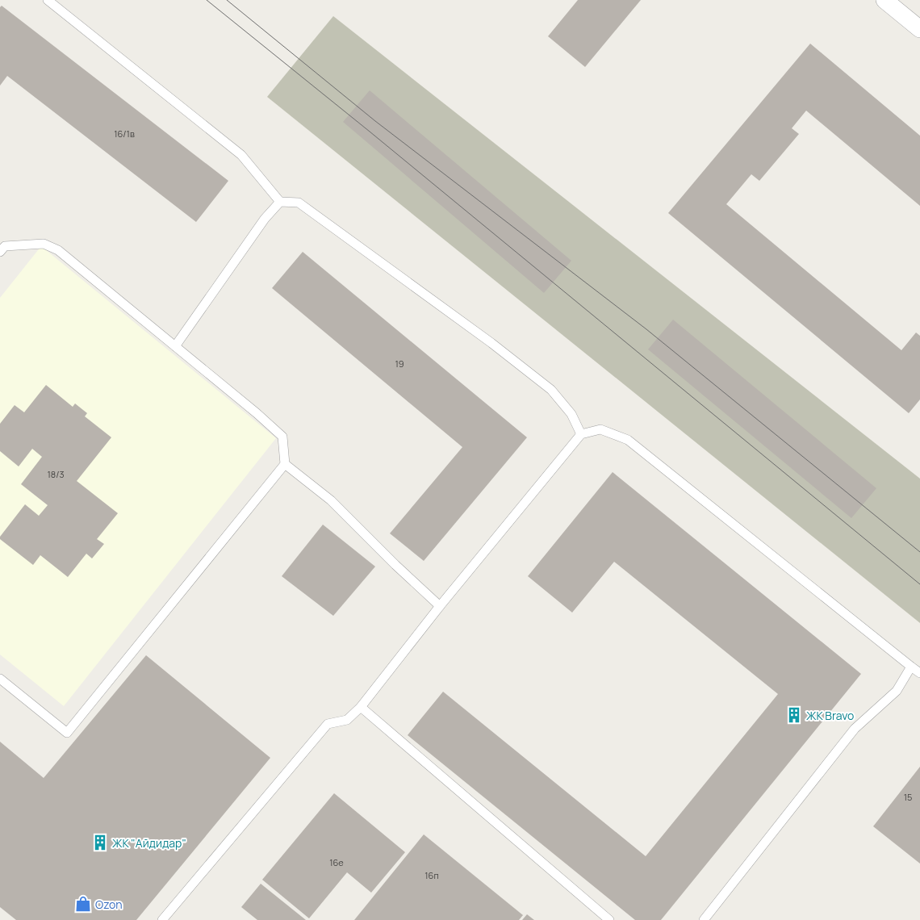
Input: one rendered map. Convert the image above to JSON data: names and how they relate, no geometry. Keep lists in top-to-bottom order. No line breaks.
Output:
{"places":{"building":["ЖК Bravo","ЖК \"Айдидар\""],"shop":["Ozon"]},"house_numbers":["16/1в","19","18/3","15","16е","16п"]}
